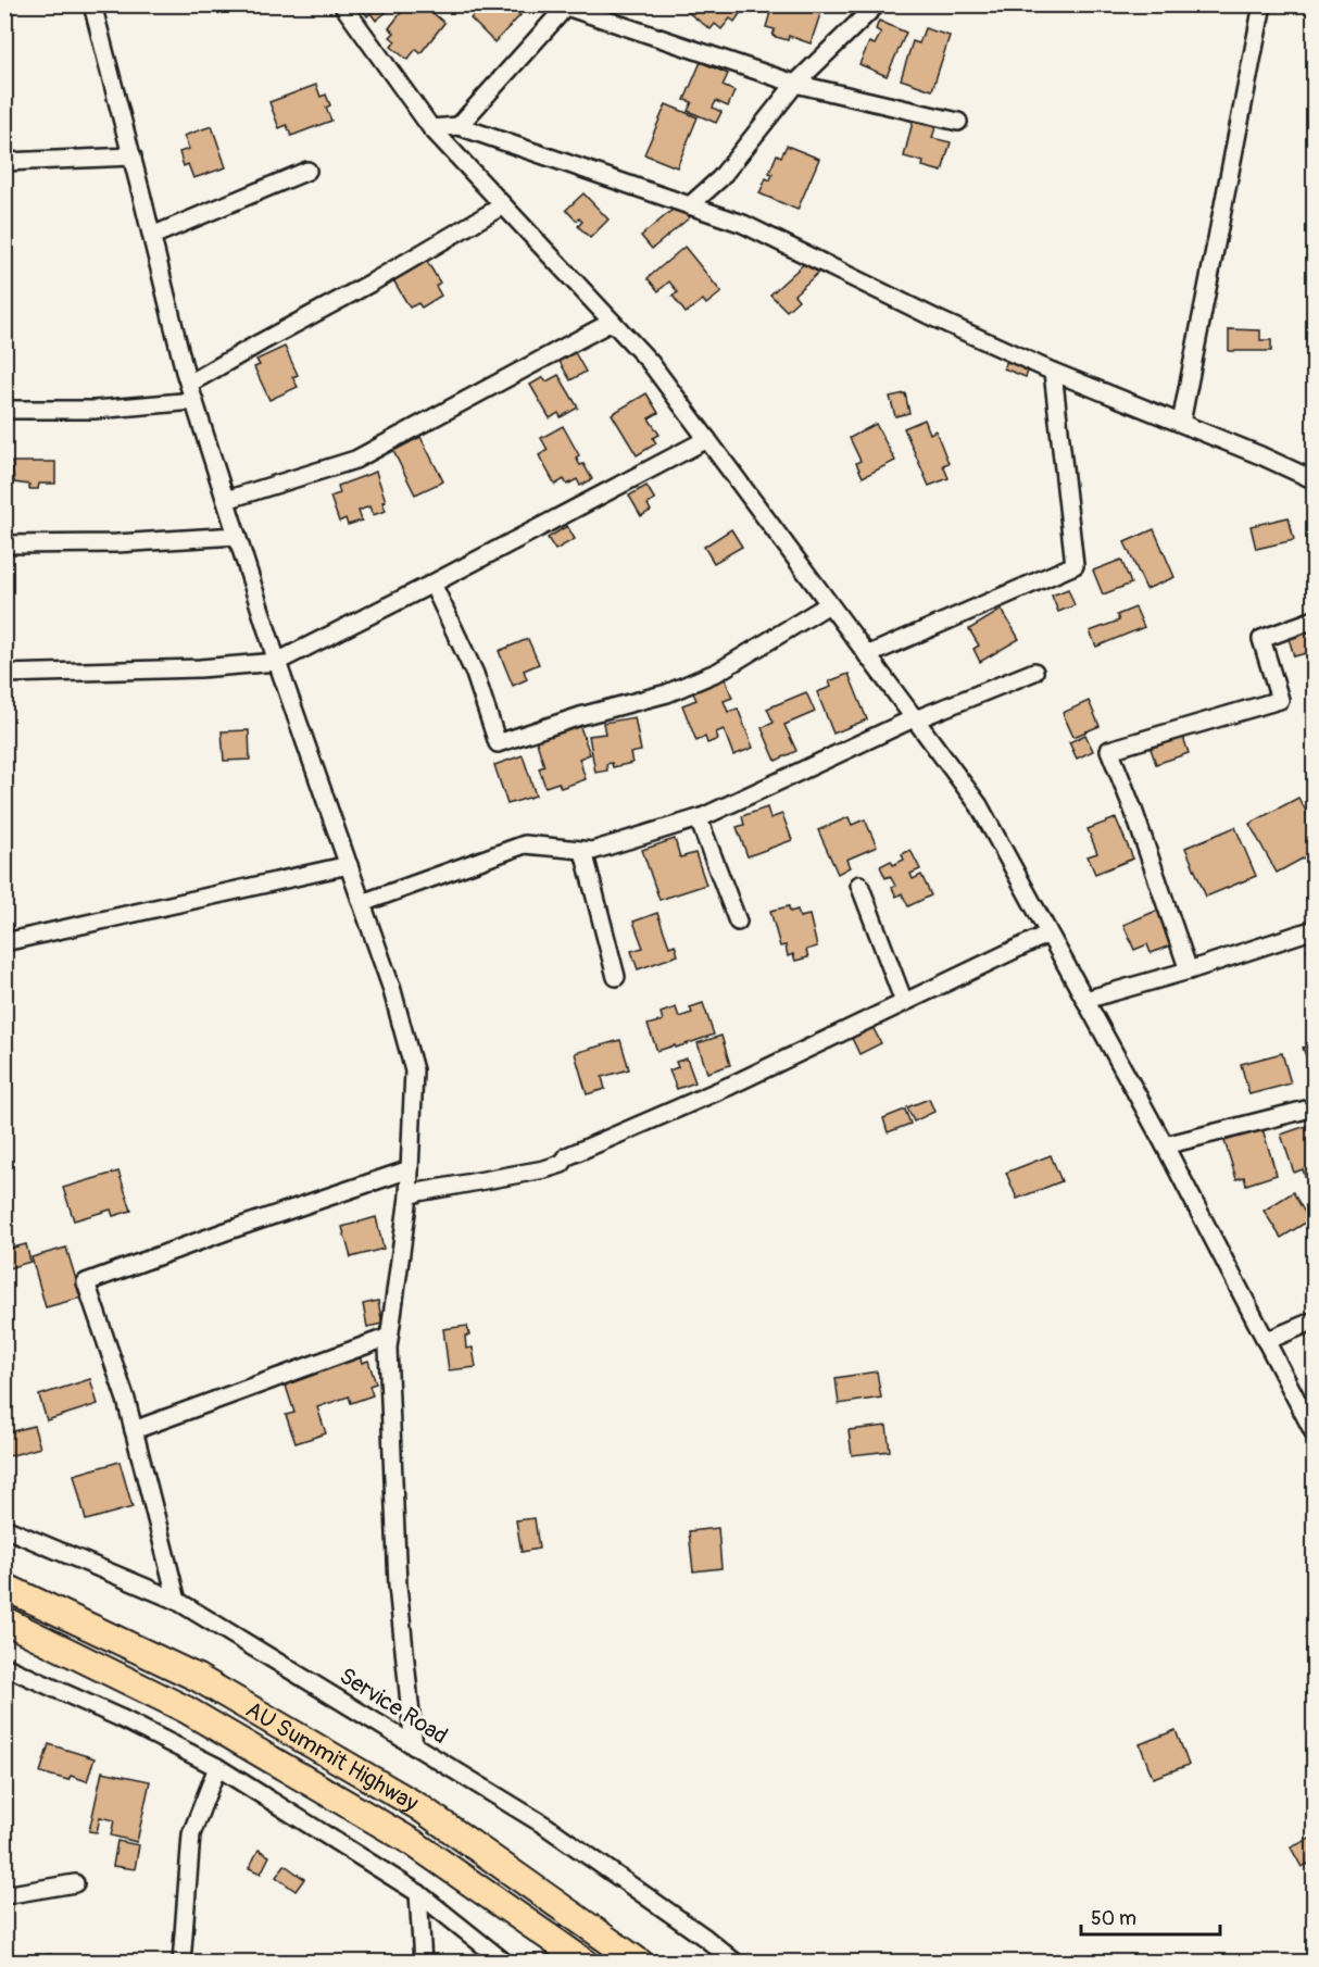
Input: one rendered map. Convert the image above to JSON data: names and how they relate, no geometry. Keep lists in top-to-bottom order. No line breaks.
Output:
{"streets":{"main road":["AU Summit Highway"],"street":["Service Road"]},"scale_bar":"50 m"}
